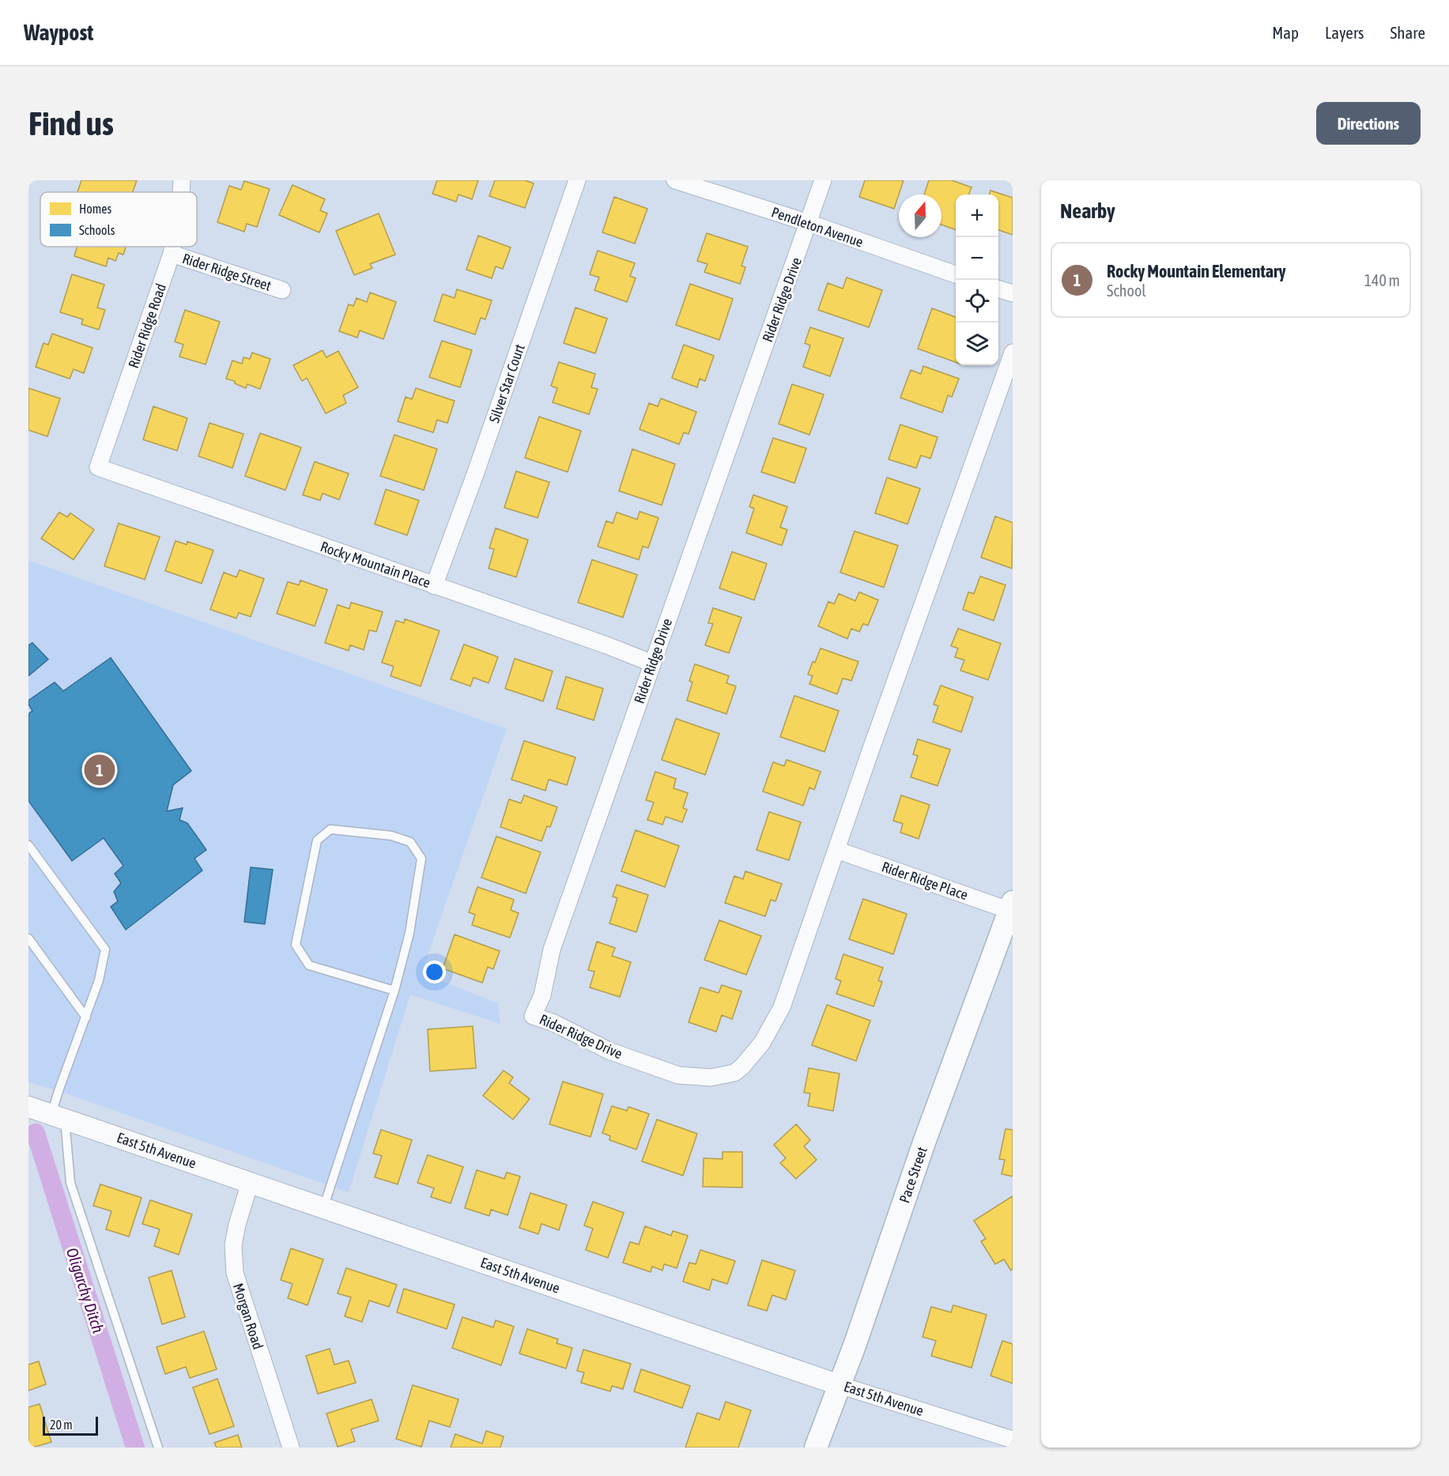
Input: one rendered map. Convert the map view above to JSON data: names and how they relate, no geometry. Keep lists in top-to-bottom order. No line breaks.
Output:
{"streets":{"main road":["Pace Street"],"street":["Pendleton Avenue","Rider Ridge Street","Rider Ridge Drive","Rider Ridge Road","Silver Star Court","Rocky Mountain Place","Rider Ridge Place","East 5th Avenue","Morgan Road"]},"crossings":[["Pendleton Avenue","Rider Ridge Drive"],["Rider Ridge Street","Rider Ridge Road"],["Rider Ridge Drive","Rocky Mountain Place"],["Rider Ridge Drive","Rider Ridge Place"],["Rider Ridge Road","Rocky Mountain Place"],["Silver Star Court","Rocky Mountain Place"],["Rider Ridge Place","Pace Street"],["East 5th Avenue","Pace Street"],["East 5th Avenue","Morgan Road"]],"water":["Oligarchy Ditch"],"legend":["Homes","Schools"],"scale_bar":"20 m","north":"top","page":{"header":"Waypost","nav":["Map","Layers","Share"],"buttons":"Directions","title":"Find us","heading":"Nearby","map_buttons":["+","−"],"list":[{"mark":"1","name":"Rocky Mountain Elementary","note":"School","value":"140 m"}],"pins":"1","scale":"20 m"}}
